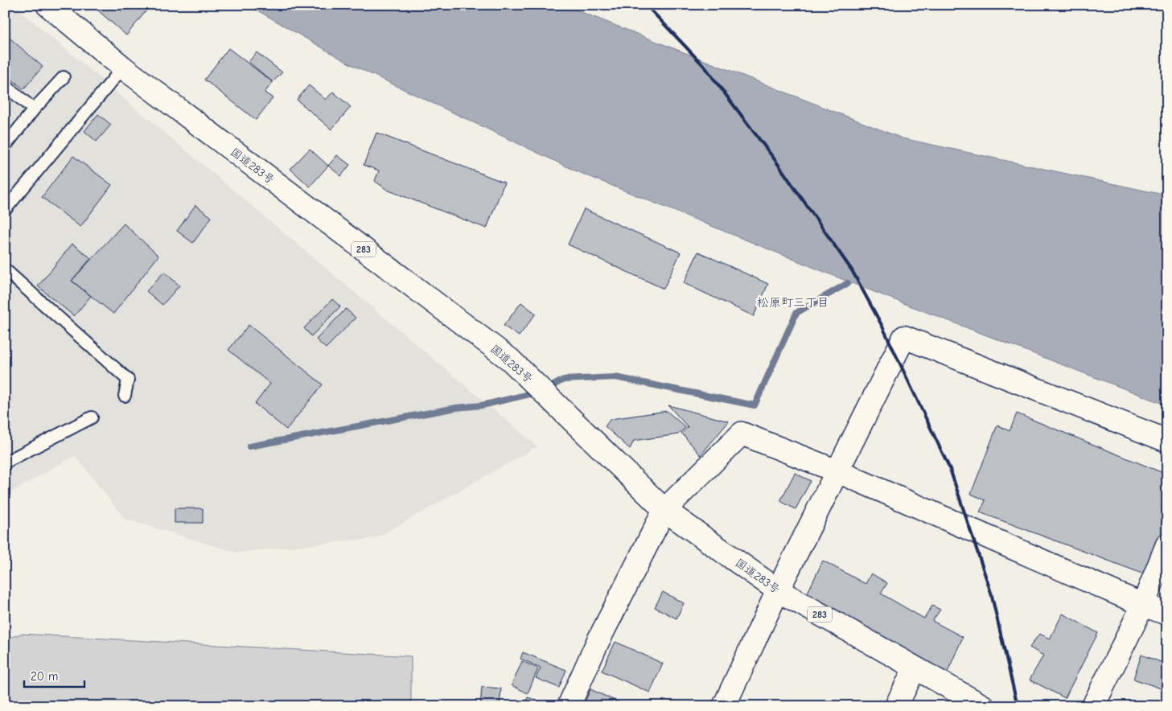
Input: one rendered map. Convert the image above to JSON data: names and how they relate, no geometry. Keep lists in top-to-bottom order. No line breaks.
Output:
{"streets":{"main road":["国道283号","283"]},"districts":["松原町三丁目"],"scale_bar":"20 m"}
